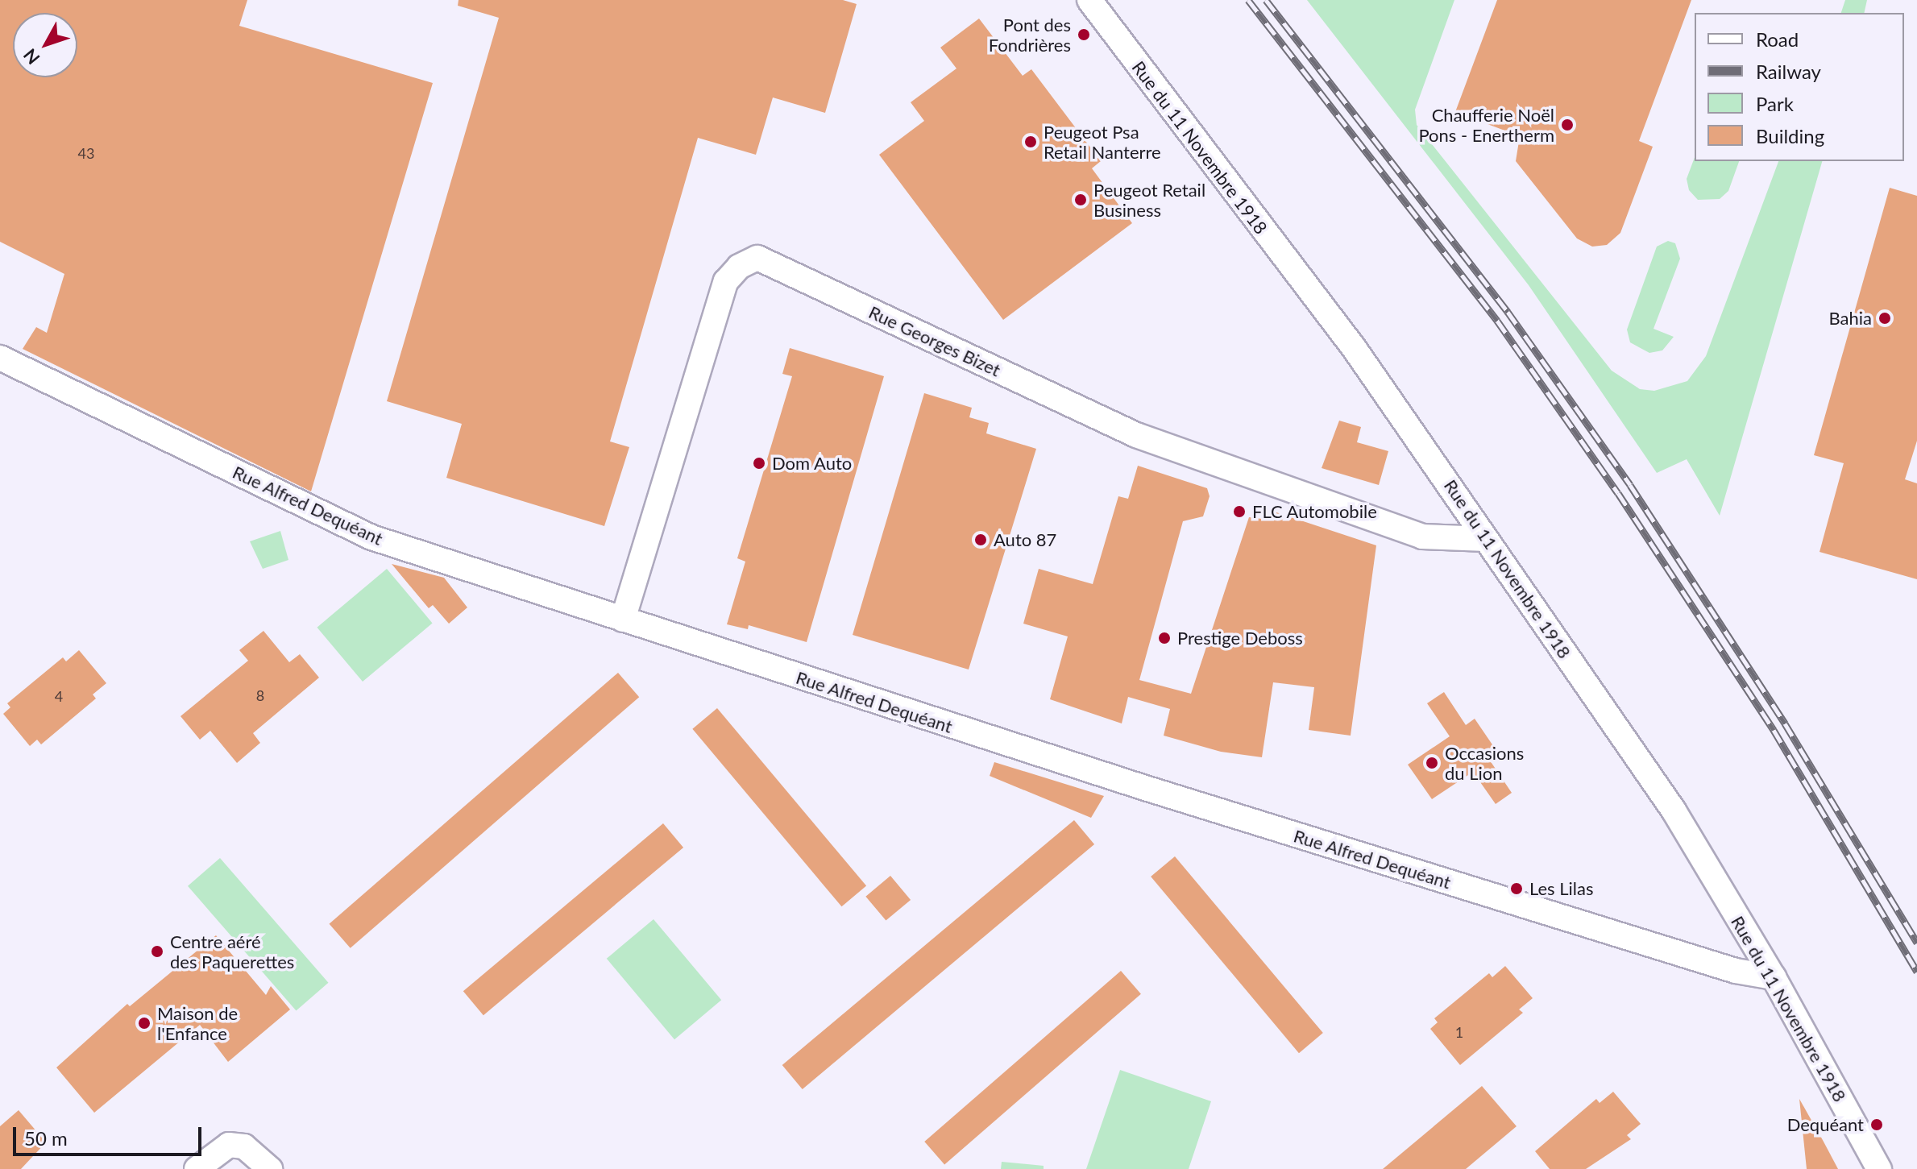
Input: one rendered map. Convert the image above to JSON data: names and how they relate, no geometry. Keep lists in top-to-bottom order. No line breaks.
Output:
{"streets":{"street":["Rue du 11 Novembre 1918","Rue Georges Bizet","Rue Alfred Dequéant"]},"crossings":[["Rue du 11 Novembre 1918","Rue Georges Bizet"],["Rue du 11 Novembre 1918","Rue Alfred Dequéant"],["Rue Georges Bizet","Rue Alfred Dequéant"]],"places":["Pont des Fondrières","Chaufferie Noël Pons - Enertherm","Peugeot Psa Retail Nanterre","Peugeot Retail Business","Bahia","Dom Auto","FLC Automobile","Auto 87","Prestige Deboss","Occasions du Lion","Les Lilas","Centre aéré des Paquerettes","Maison de l'Enfance","Dequéant"],"house_numbers":["43","8","4","1"],"legend":["Road","Railway","Park","Building"],"scale_bar":"50 m","north":"bottom left"}
